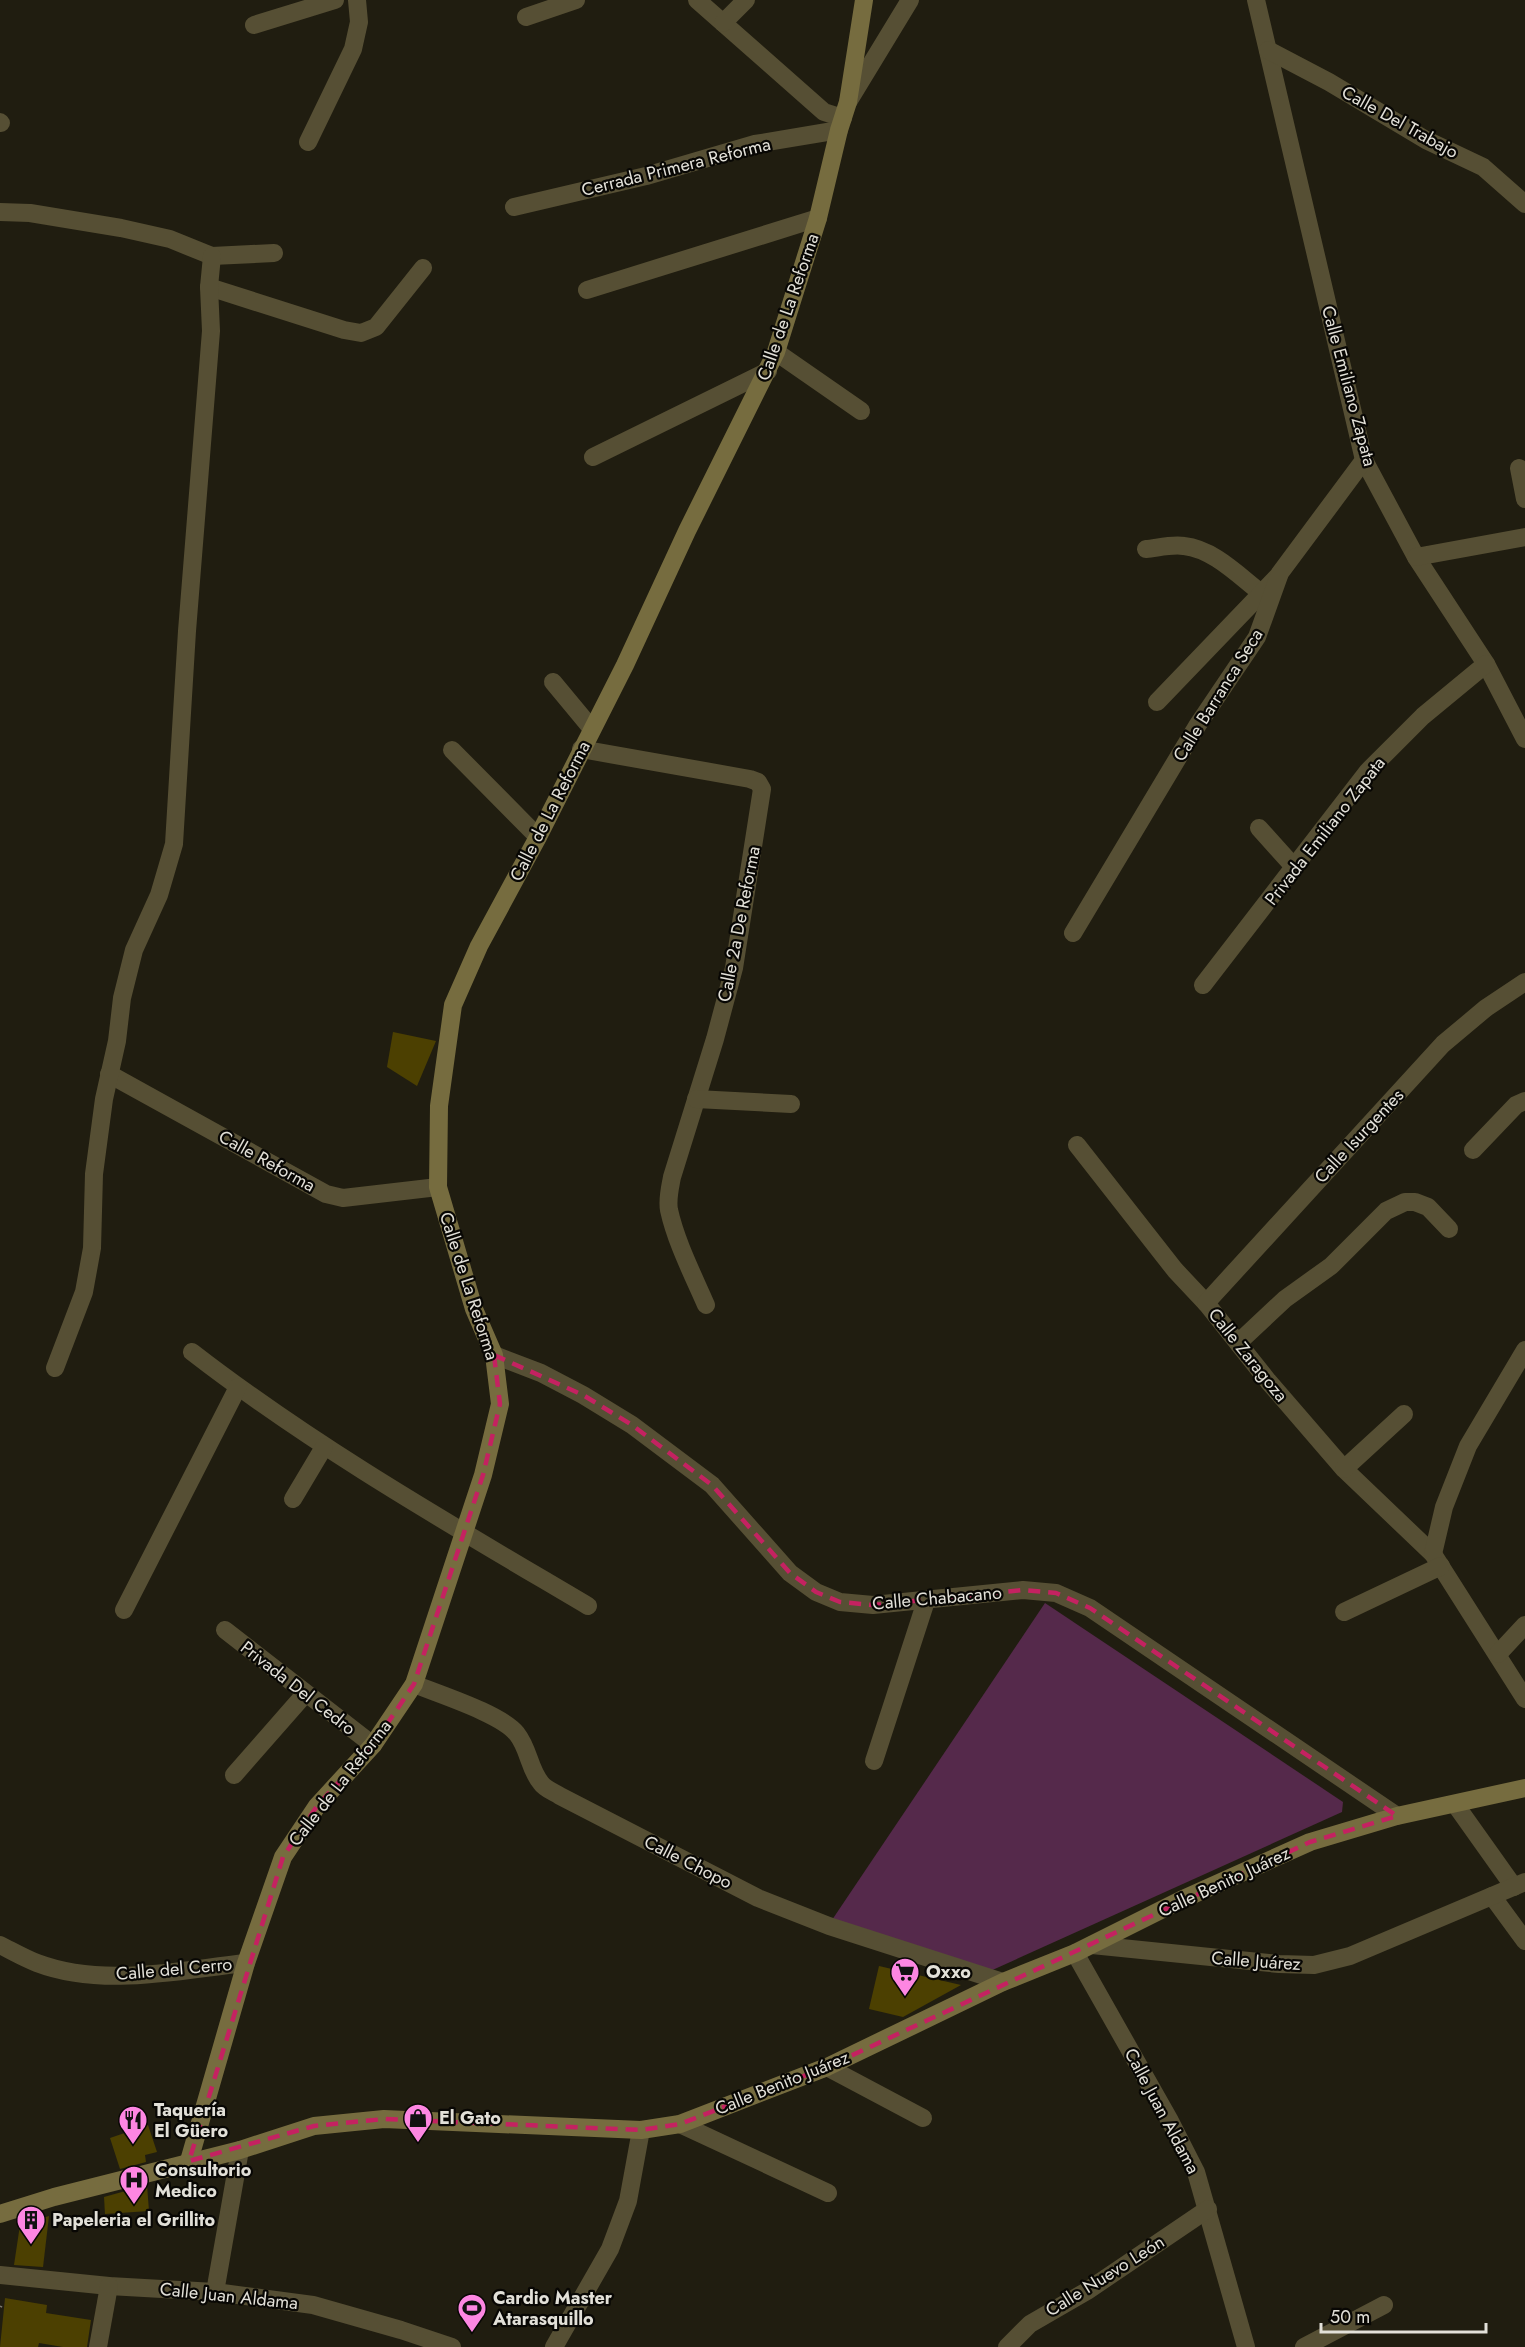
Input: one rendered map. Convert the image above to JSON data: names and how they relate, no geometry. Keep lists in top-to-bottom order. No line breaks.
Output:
{"streets":{"street":["Calle Del Trabajo","Cerrada Primera Reforma","Calle de La Reforma","Calle Emiliano Zapata","Calle Barranca Seca","Privada Emiliano Zapata","Calle 2a De Reforma","Calle Isurgentes","Calle Reforma","Calle Zaragoza","Calle Chabacano","Privada Del Cedro","Calle Chopo","Calle Benito Juárez","Calle Juárez","Calle del Cerro","Calle Juan Aldama","Calle Nuevo León"]},"crossings":[["Calle Del Trabajo","Calle Emiliano Zapata"],["Cerrada Primera Reforma","Calle de La Reforma"],["Calle de La Reforma","Calle 2a De Reforma"],["Calle de La Reforma","Calle Reforma"],["Calle de La Reforma","Calle Chabacano"],["Calle de La Reforma","Privada Del Cedro"],["Calle de La Reforma","Calle Chopo"],["Calle de La Reforma","Calle Benito Juárez"],["Calle de La Reforma","Calle del Cerro"],["Calle Emiliano Zapata","Calle Barranca Seca"],["Calle Emiliano Zapata","Privada Emiliano Zapata"],["Calle Isurgentes","Calle Zaragoza"],["Calle Chabacano","Calle Benito Juárez"],["Calle Chopo","Calle Benito Juárez"],["Calle Benito Juárez","Calle Juárez"],["Calle Benito Juárez","Calle Juan Aldama"],["Calle Juárez","Calle Juan Aldama"],["Calle Juan Aldama","Calle Nuevo León"]],"places":{"supermarket":["Oxxo"],"shop":["El Gato"],"restaurant":["Taquería El Güero"],"hospital":["Consultorio Medico"],"building":["Papeleria el Grillito"],"sports":["Cardio Master Atarasquillo"]},"scale_bar":"50 m"}
